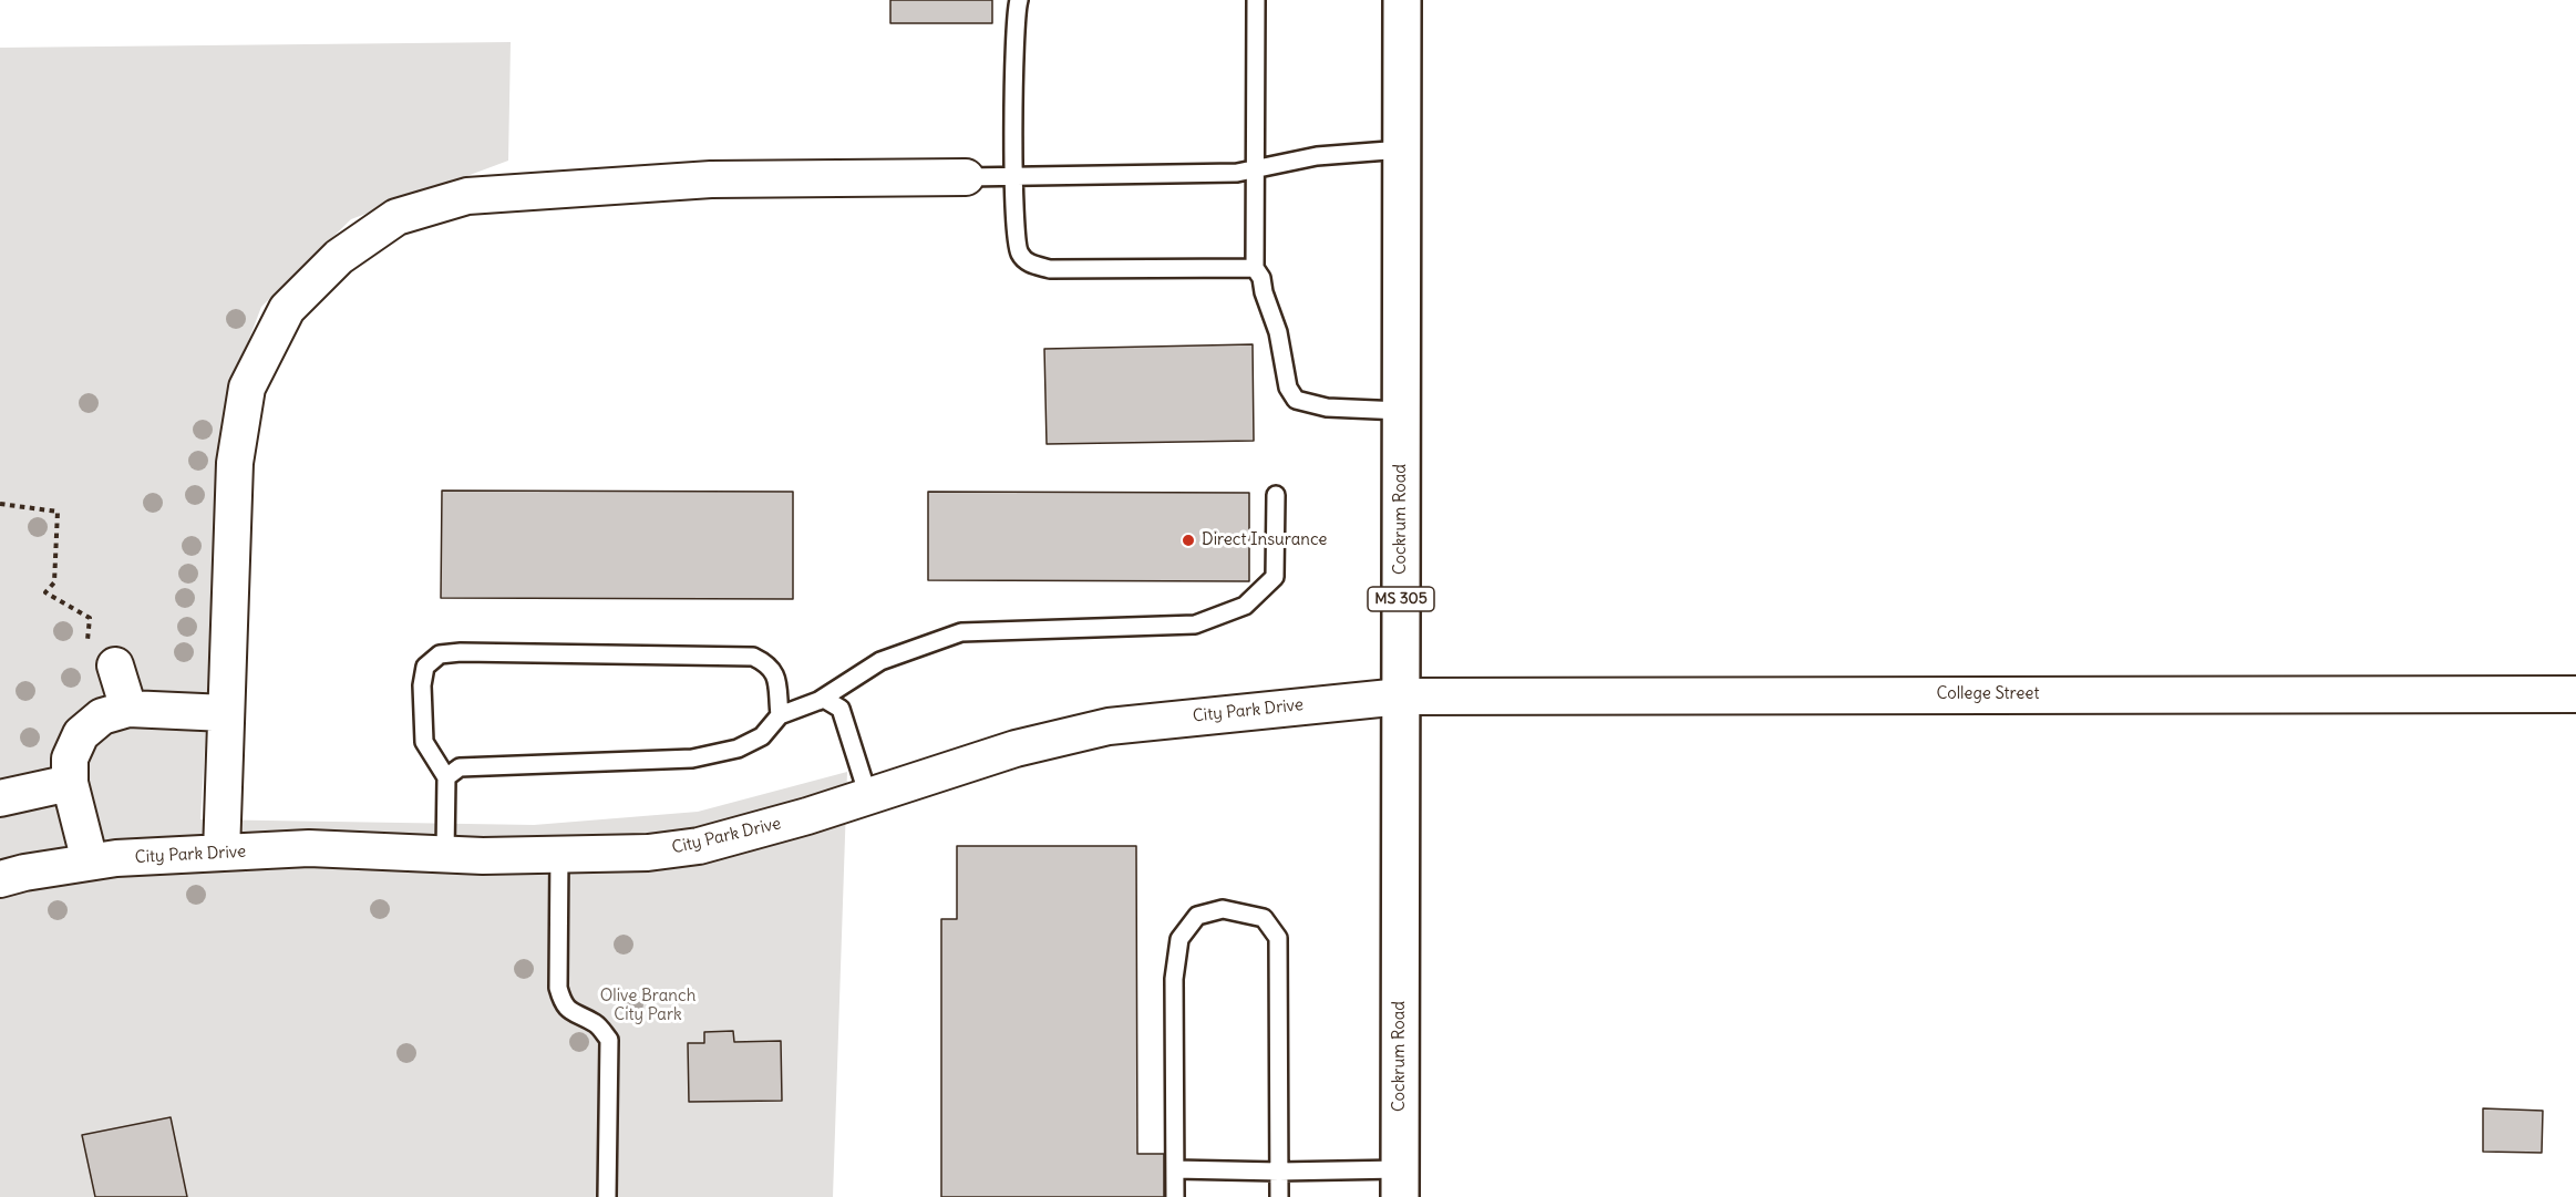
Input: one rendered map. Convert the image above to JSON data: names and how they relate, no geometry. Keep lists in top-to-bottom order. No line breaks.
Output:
{"streets":{"main road":["Cockrum Road","MS 305"],"street":["College Street","City Park Drive"]},"crossings":[["Cockrum Road","College Street"],["Cockrum Road","City Park Drive"],["College Street","City Park Drive"]],"parks":["Olive Branch City Park"],"places":["Direct Insurance"]}
